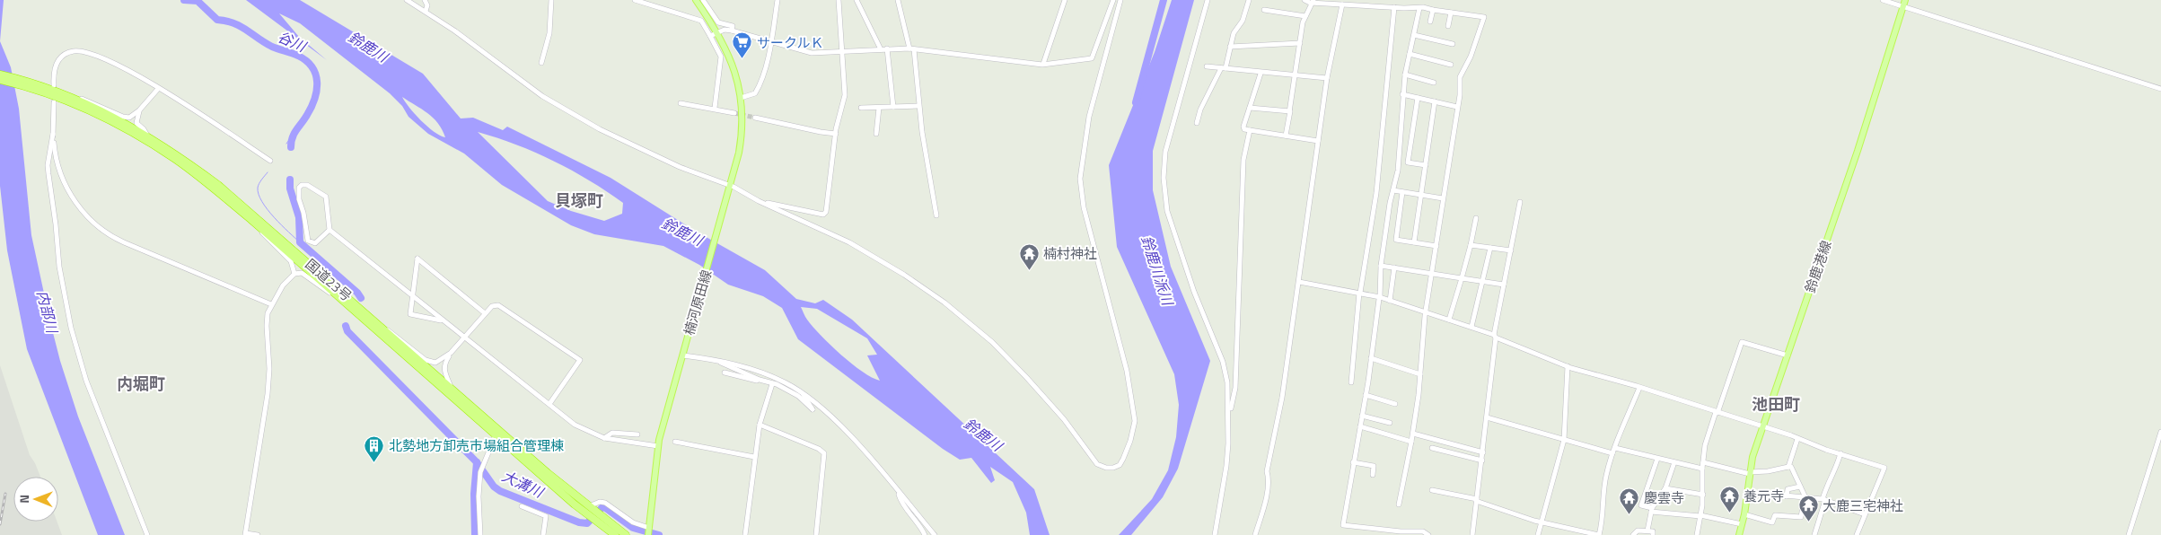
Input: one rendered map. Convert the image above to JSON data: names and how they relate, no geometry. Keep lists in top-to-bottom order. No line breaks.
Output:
{"streets":{"highway":["国道23号"],"main road":["鈴鹿港線","楠河原田線"]},"districts":["貝塚町","内堀町","池田町"],"water":["谷川","鈴鹿川","鈴鹿川派川","内部川","大溝川"],"places":{"supermarket":["サークルＫ"],"temple":["楠村神社","養元寺","慶雲寺","大鹿三宅神社"],"building":["北勢地方卸売市場組合管理棟"]},"north":"left"}
